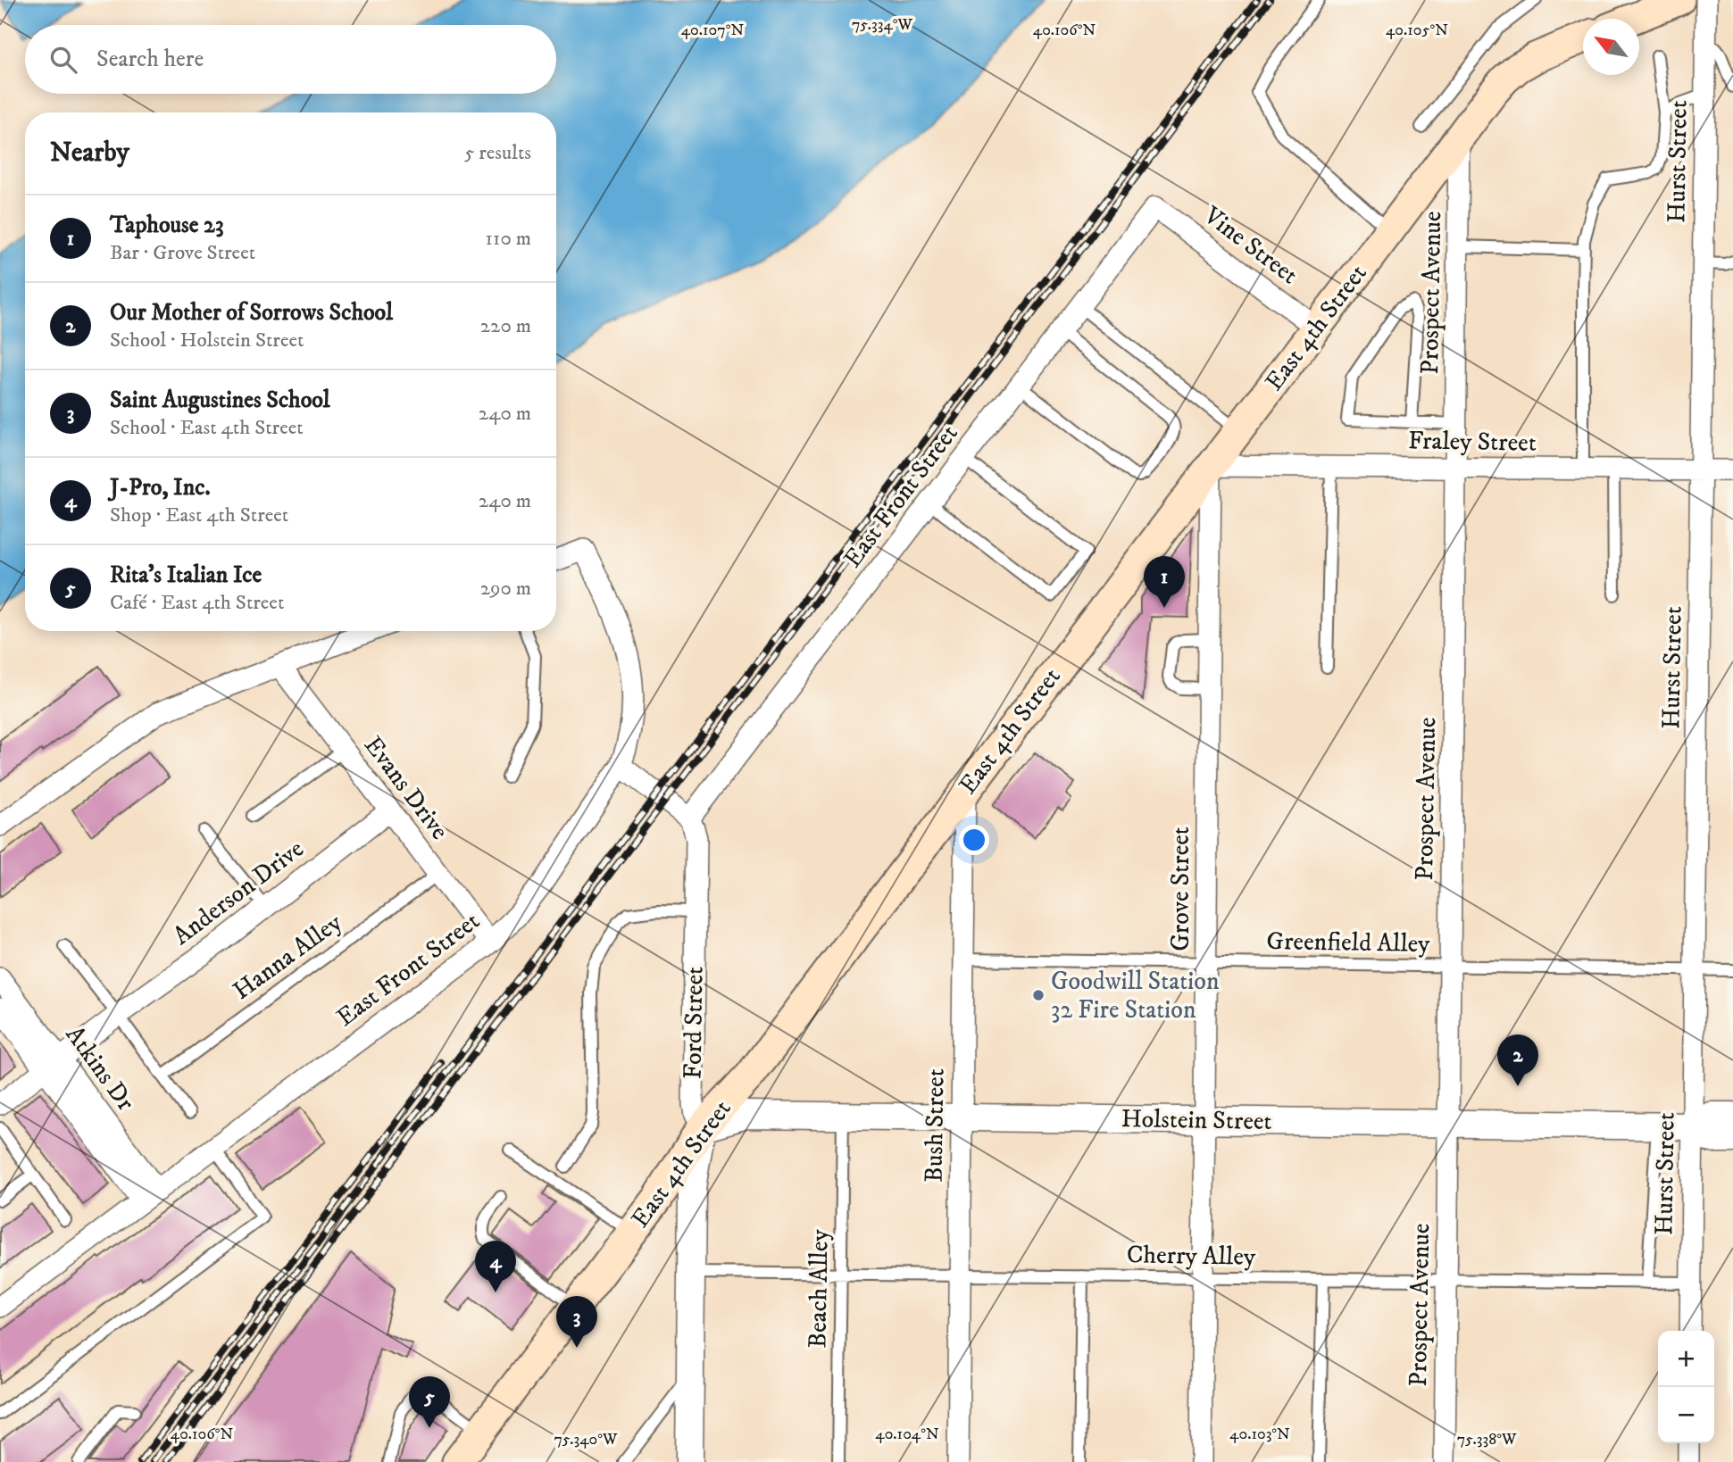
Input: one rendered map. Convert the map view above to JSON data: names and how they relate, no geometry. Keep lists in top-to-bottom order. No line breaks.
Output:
{"streets":{"main road":["East 4th Street"],"street":["Hurst Street","Vine Street","Prospect Avenue","Fraley Street","East Front Street","Evans Drive","Grove Street","Anderson Drive","Ford Street","Atkins Dr","Holstein Street","Bush Street"],"lane":["Greenfield Alley","Hanna Alley","Cherry Alley","Beach Alley"]},"crossings":[["Hurst Street","Fraley Street"],["Hurst Street","Greenfield Alley"],["Hurst Street","Holstein Street"],["Hurst Street","Cherry Alley"],["Vine Street","East 4th Street"],["Vine Street","East Front Street"],["Prospect Avenue","East 4th Street"],["Prospect Avenue","Fraley Street"],["Prospect Avenue","Greenfield Alley"],["Prospect Avenue","Holstein Street"],["Prospect Avenue","Cherry Alley"],["East 4th Street","Fraley Street"],["East 4th Street","Grove Street"],["East 4th Street","Ford Street"],["East 4th Street","Holstein Street"],["East 4th Street","Bush Street"],["Fraley Street","Grove Street"],["East Front Street","Evans Drive"],["East Front Street","Ford Street"],["East Front Street","Atkins Dr"],["Evans Drive","Anderson Drive"],["Evans Drive","Hanna Alley"],["Grove Street","Greenfield Alley"],["Grove Street","Holstein Street"],["Grove Street","Cherry Alley"],["Anderson Drive","Atkins Dr"],["Greenfield Alley","Bush Street"],["Ford Street","Holstein Street"],["Ford Street","Cherry Alley"],["Holstein Street","Bush Street"],["Holstein Street","Beach Alley"],["Bush Street","Cherry Alley"],["Cherry Alley","Beach Alley"]],"places":["Goodwill Station 32 Fire Station"],"north":"top left","page":{"search":"Search here","heading":["Nearby","5 results"],"list":[{"mark":"1","name":"Taphouse 23","note":"Bar · Grove Street","value":"110 m"},{"mark":"2","name":"Our Mother of Sorrows School","note":"School · Holstein Street","value":"220 m"},{"mark":"3","name":"Saint Augustines School","note":"School · East 4th Street","value":"240 m"},{"mark":"4","name":"J-Pro, Inc.","note":"Shop · East 4th Street","value":"240 m"},{"mark":"5","name":"Rita's Italian Ice","note":"Café · East 4th Street","value":"290 m"}],"pins":["1","2","4","3","5"],"map_buttons":["+","−"]},"coordinates":["75.334°W","40.107°N","40.106°N","40.105°N","40.104°N","40.103°N","75.340°W","75.338°W"]}
